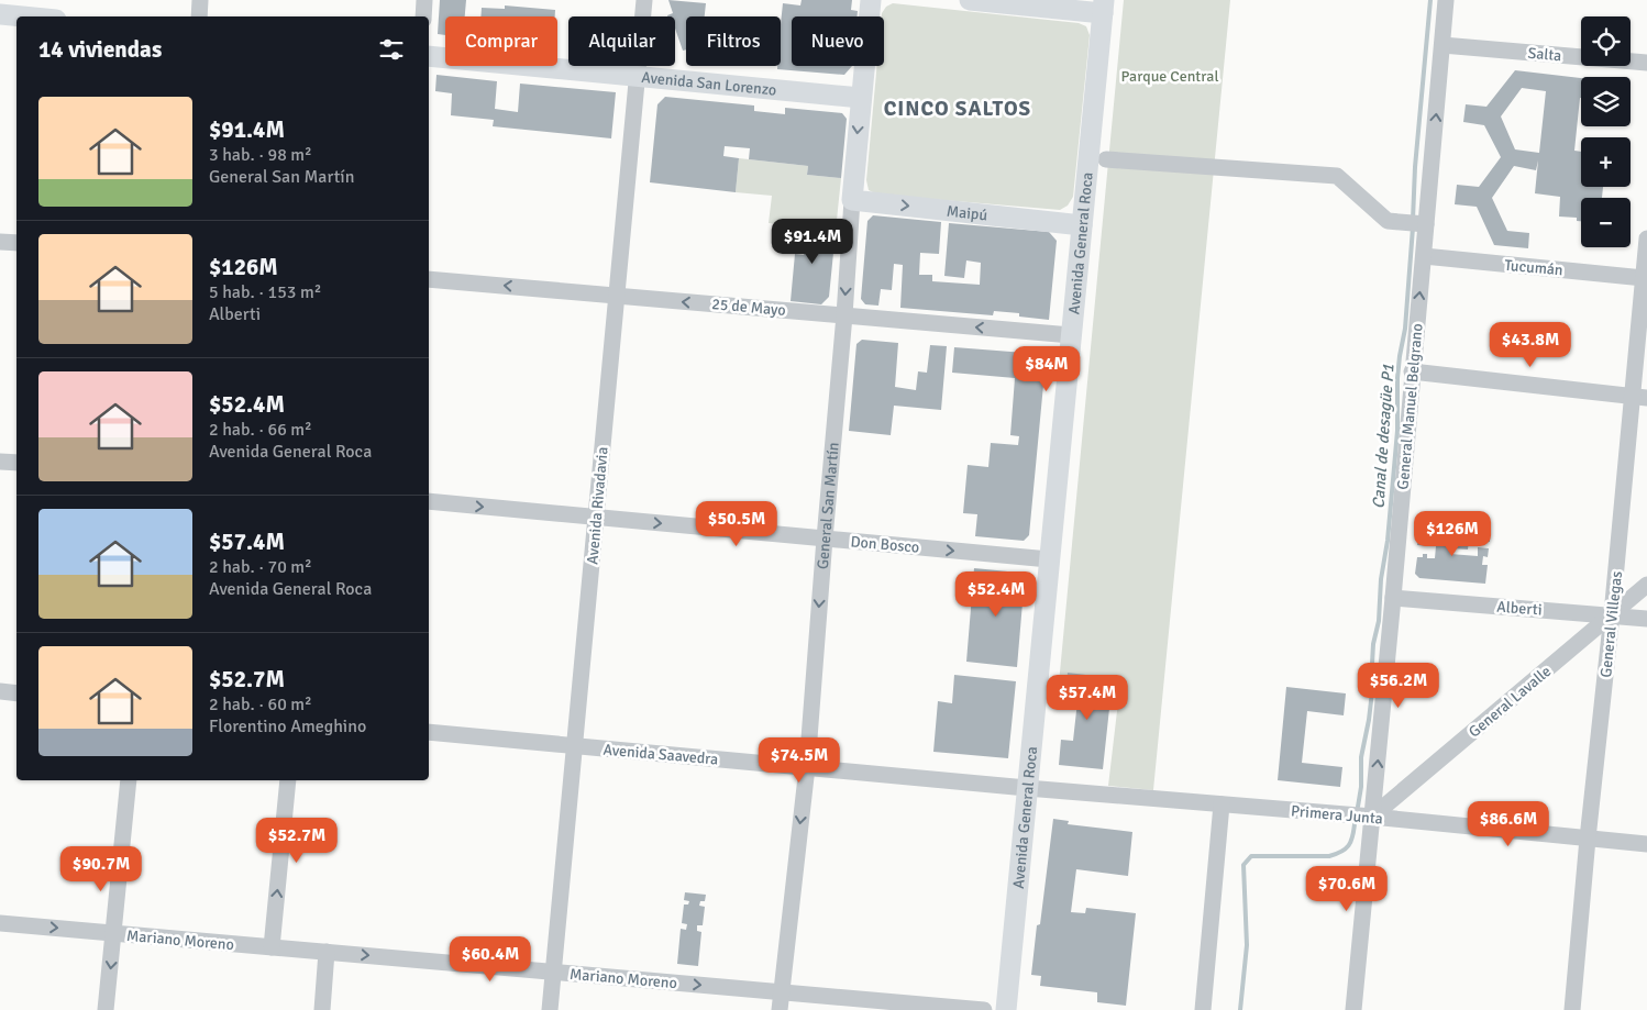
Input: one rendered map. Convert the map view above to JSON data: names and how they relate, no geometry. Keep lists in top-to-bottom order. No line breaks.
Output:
{"streets":{"main road":["Avenida San Lorenzo","Maipú","Avenida General Roca","General San Martín"],"street":["Salta","Tucumán","25 de Mayo","General Manuel Belgrano","Avenida Rivadavia","Don Bosco","Alberti","General Villegas","General Lavalle","Avenida Saavedra","Primera Junta","Mariano Moreno"]},"crossings":[["Salta","General Manuel Belgrano"],["Avenida San Lorenzo","Avenida Rivadavia"],["Avenida San Lorenzo","General San Martín"],["Maipú","Avenida General Roca"],["Maipú","General San Martín"],["Avenida General Roca","25 de Mayo"],["Avenida General Roca","Don Bosco"],["Avenida General Roca","Avenida Saavedra"],["Avenida General Roca","Primera Junta"],["Tucumán","General Manuel Belgrano"],["Tucumán","General Villegas"],["25 de Mayo","Avenida Rivadavia"],["25 de Mayo","General San Martín"],["General Manuel Belgrano","Alberti"],["General Manuel Belgrano","General Lavalle"],["General Manuel Belgrano","Primera Junta"],["Avenida Rivadavia","Don Bosco"],["Avenida Rivadavia","Avenida Saavedra"],["Avenida Rivadavia","Mariano Moreno"],["General San Martín","Don Bosco"],["General San Martín","Avenida Saavedra"],["General San Martín","Mariano Moreno"],["Alberti","General Villegas"],["Alberti","General Lavalle"],["General Villegas","General Lavalle"],["General Villegas","Primera Junta"],["General Lavalle","Primera Junta"],["Avenida Saavedra","Primera Junta"]],"one_way":["Maipú","25 de Mayo","General Manuel Belgrano","General San Martín","Don Bosco","Mariano Moreno"],"districts":["CINCO SALTOS"],"water":["Canal de desagüe P1"],"parks":["Parque Central"],"page":{"map_buttons":["+","−"],"chip":["Comprar","Alquilar","Filtros","Nuevo"],"heading":"14 viviendas","list":[{"name":"$91.4M","note":"3 hab. · 98 m² · General San Martín"},{"name":"$126M","note":"5 hab. · 153 m² · Alberti"},{"name":"$52.4M","note":"2 hab. · 66 m² · Avenida General Roca"},{"name":"$57.4M","note":"2 hab. · 70 m² · Avenida General Roca"},{"name":"$52.7M","note":"2 hab. · 60 m² · Florentino Ameghino"}],"price":["$91.4M","$43.8M","$84M","$50.5M","$126M","$52.4M","$56.2M","$57.4M","$74.5M","$86.6M","$52.7M","$90.7M","$70.6M","$60.4M"]}}
